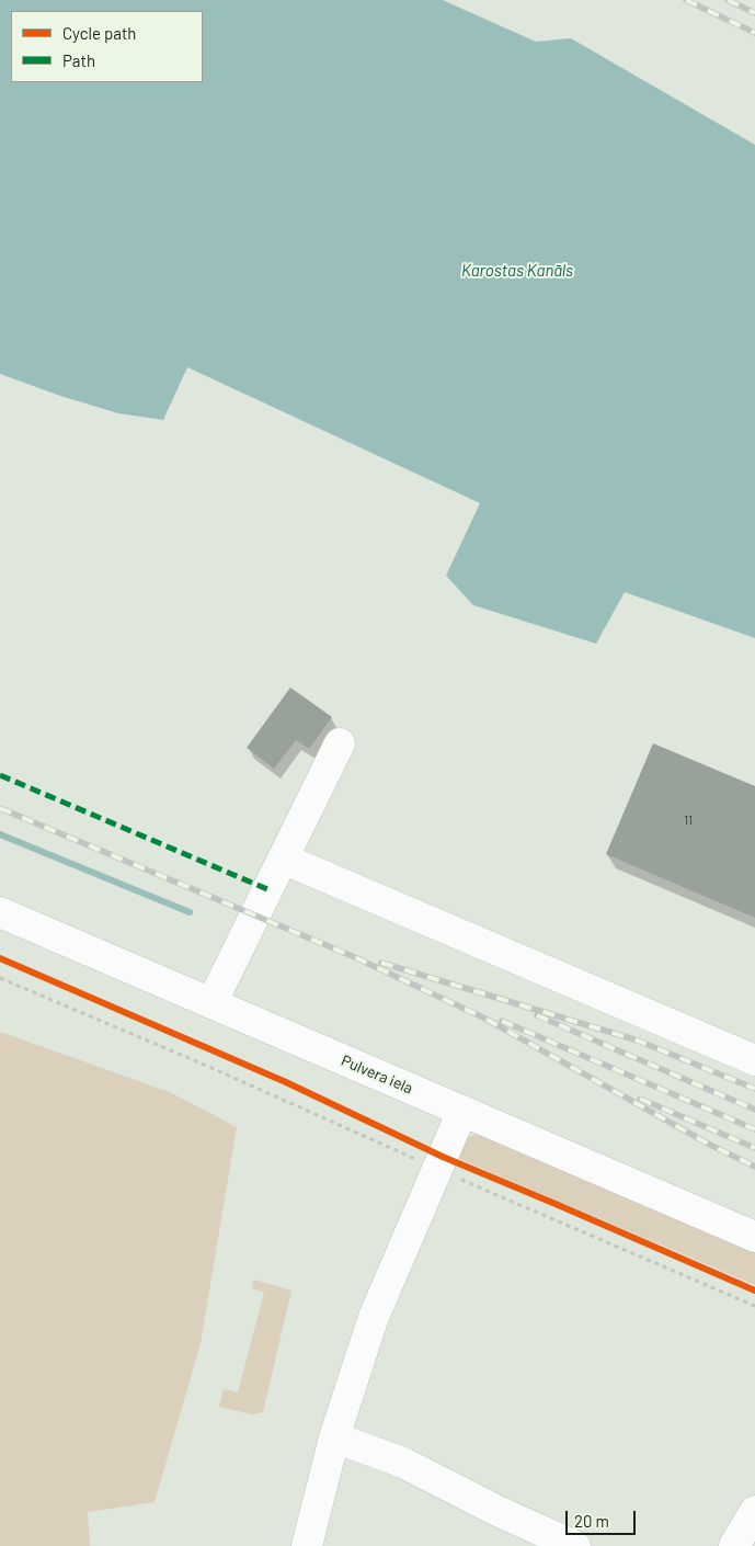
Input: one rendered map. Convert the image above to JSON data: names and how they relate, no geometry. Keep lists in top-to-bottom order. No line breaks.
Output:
{"streets":{"main road":["Pulvera iela"]},"water":["Karostas Kanāls"],"house_numbers":["11"],"legend":["Cycle path","Path"],"scale_bar":"20 m"}
